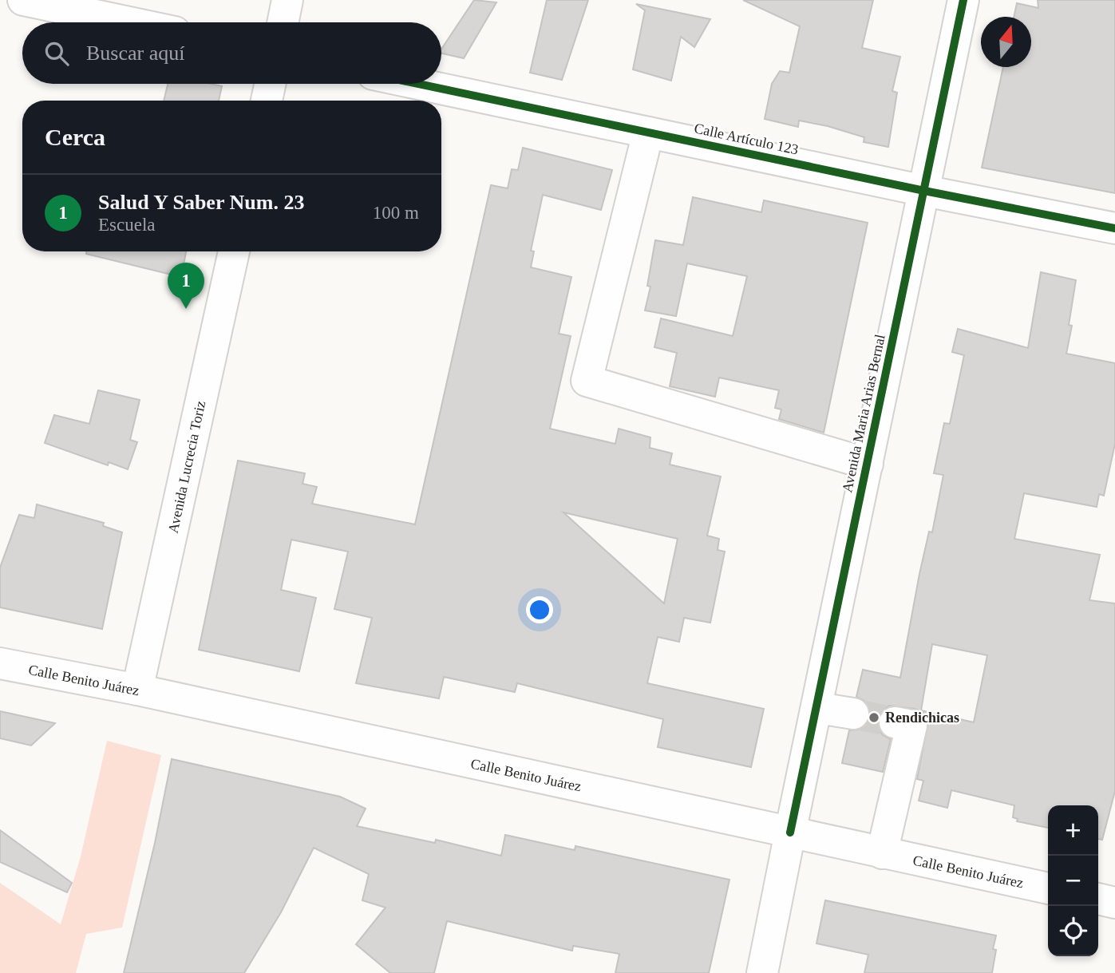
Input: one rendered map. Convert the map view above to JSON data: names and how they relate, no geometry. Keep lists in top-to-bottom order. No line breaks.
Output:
{"streets":{"street":["Calle Artículo 123","Avenida Maria Arias Bernal","Avenida Lucrecia Toriz","Calle Benito Juárez"]},"crossings":[["Calle Artículo 123","Avenida Maria Arias Bernal"],["Avenida Maria Arias Bernal","Calle Benito Juárez"],["Avenida Lucrecia Toriz","Calle Benito Juárez"]],"places":["Rendichicas"],"north":"top","page":{"search":"Buscar aquí","heading":"Cerca","list":[{"mark":"1","name":"Salud Y Saber Num. 23","note":"Escuela","value":"100 m"}],"pins":"1","map_buttons":["+","−"]}}
